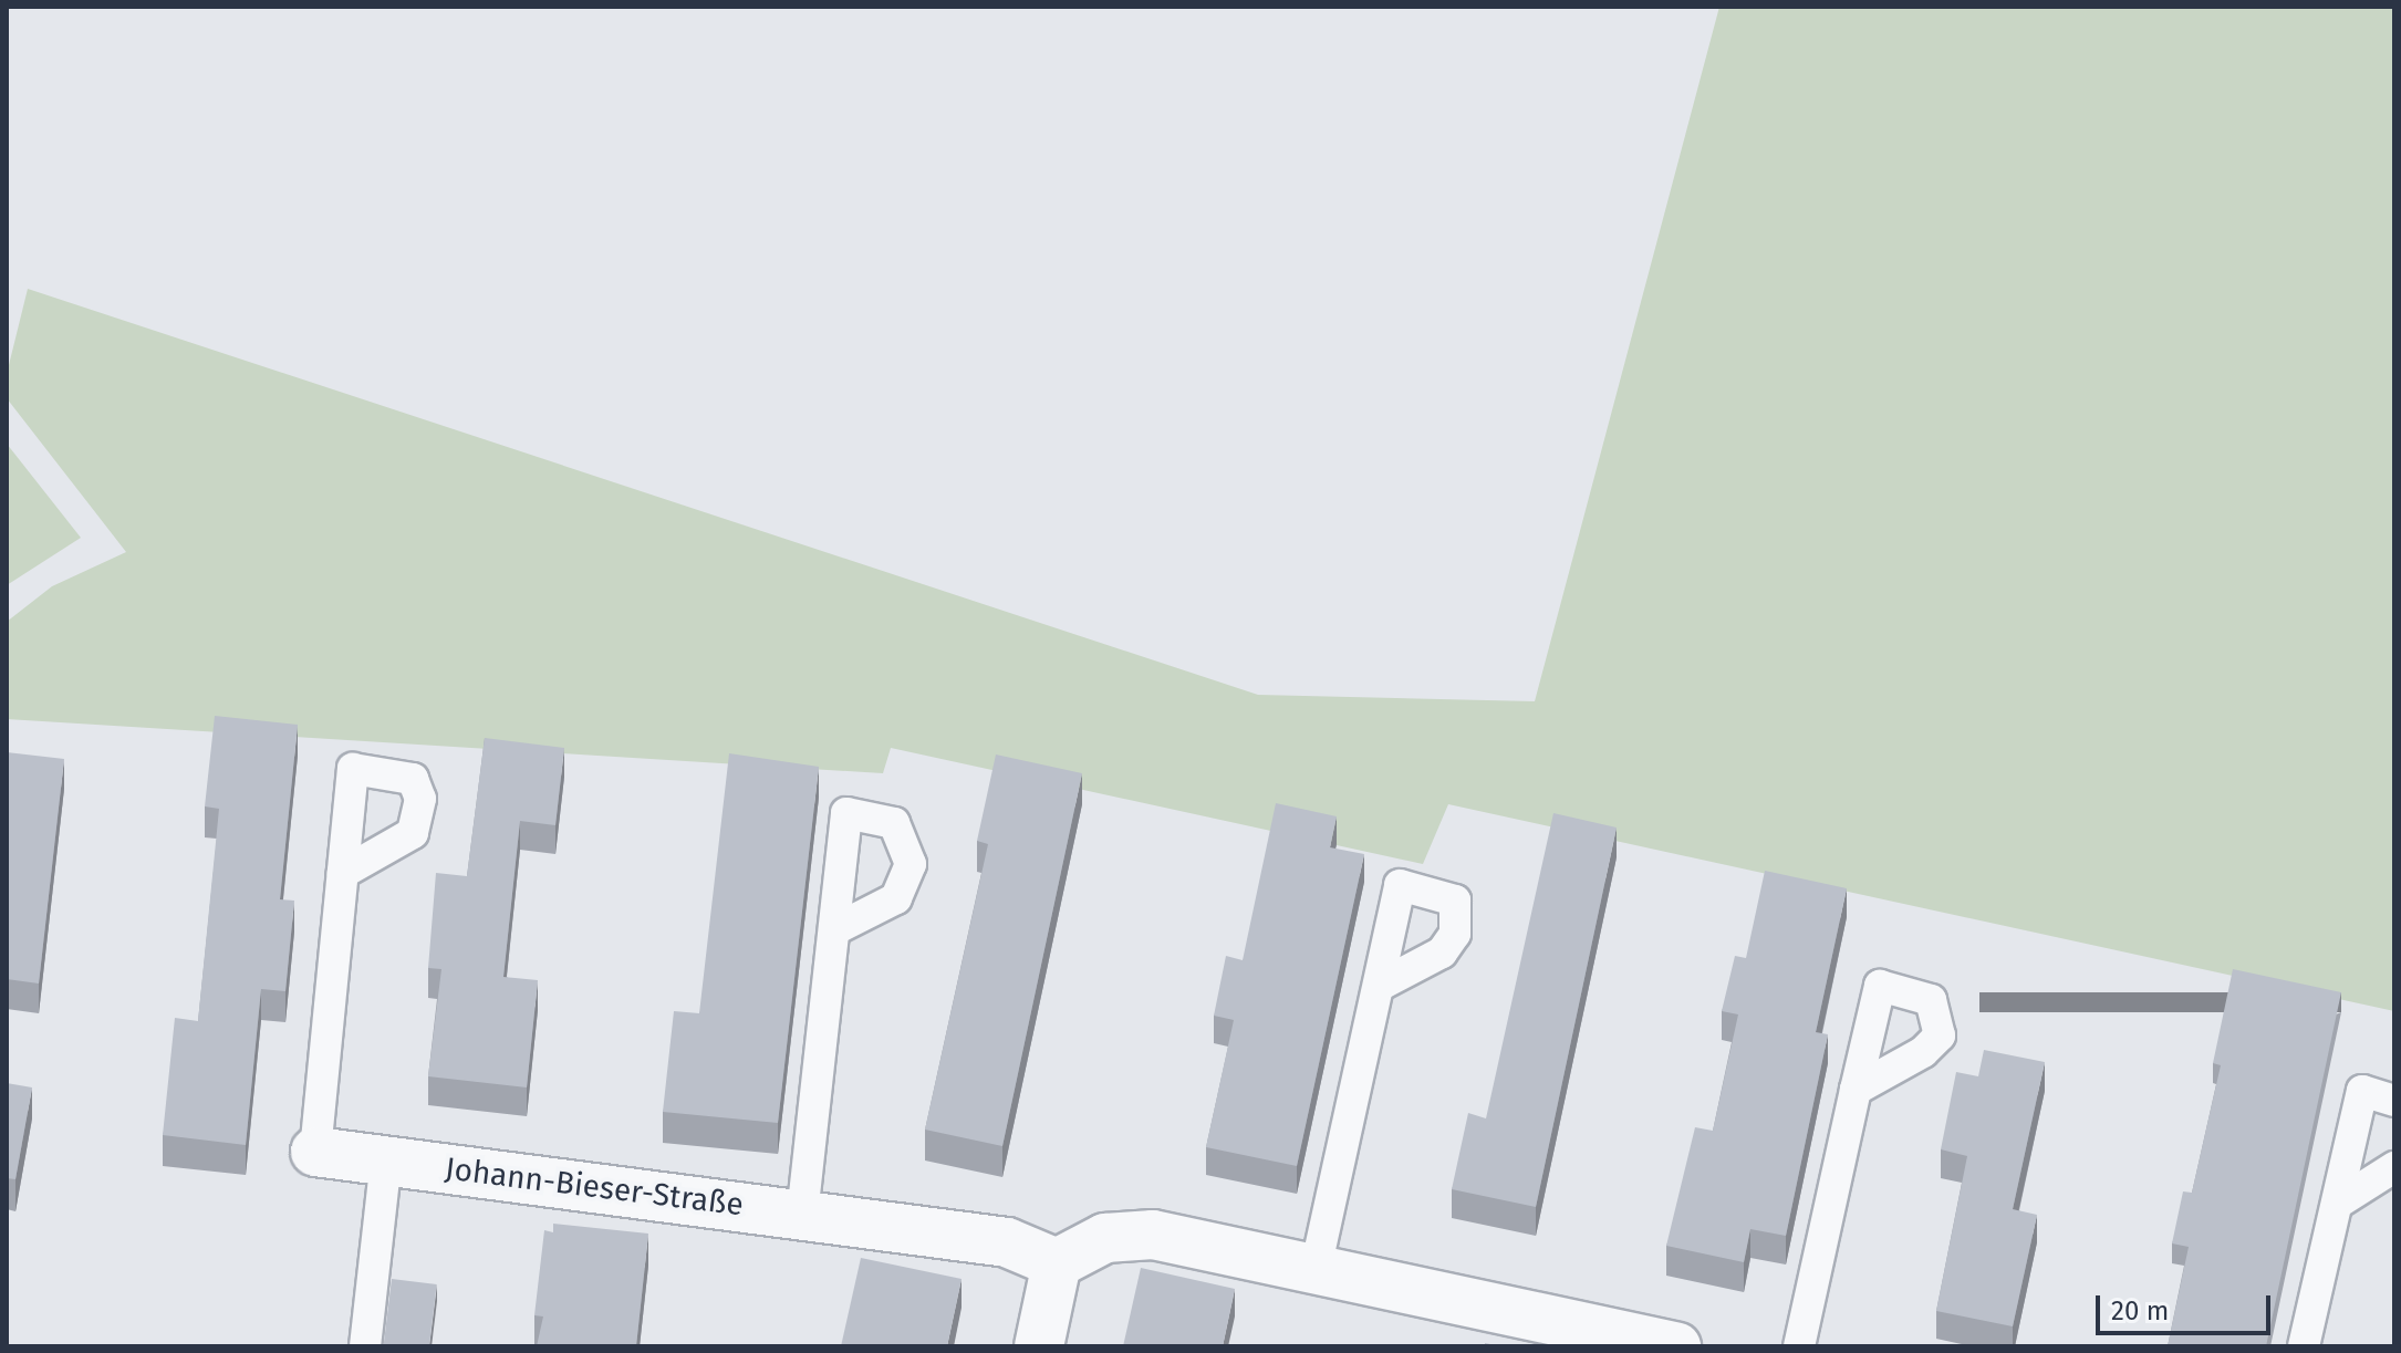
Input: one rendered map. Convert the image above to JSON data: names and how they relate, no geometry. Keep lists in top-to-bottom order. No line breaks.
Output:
{"streets":{"street":["Johann-Bieser-Straße"]},"scale_bar":"20 m"}
